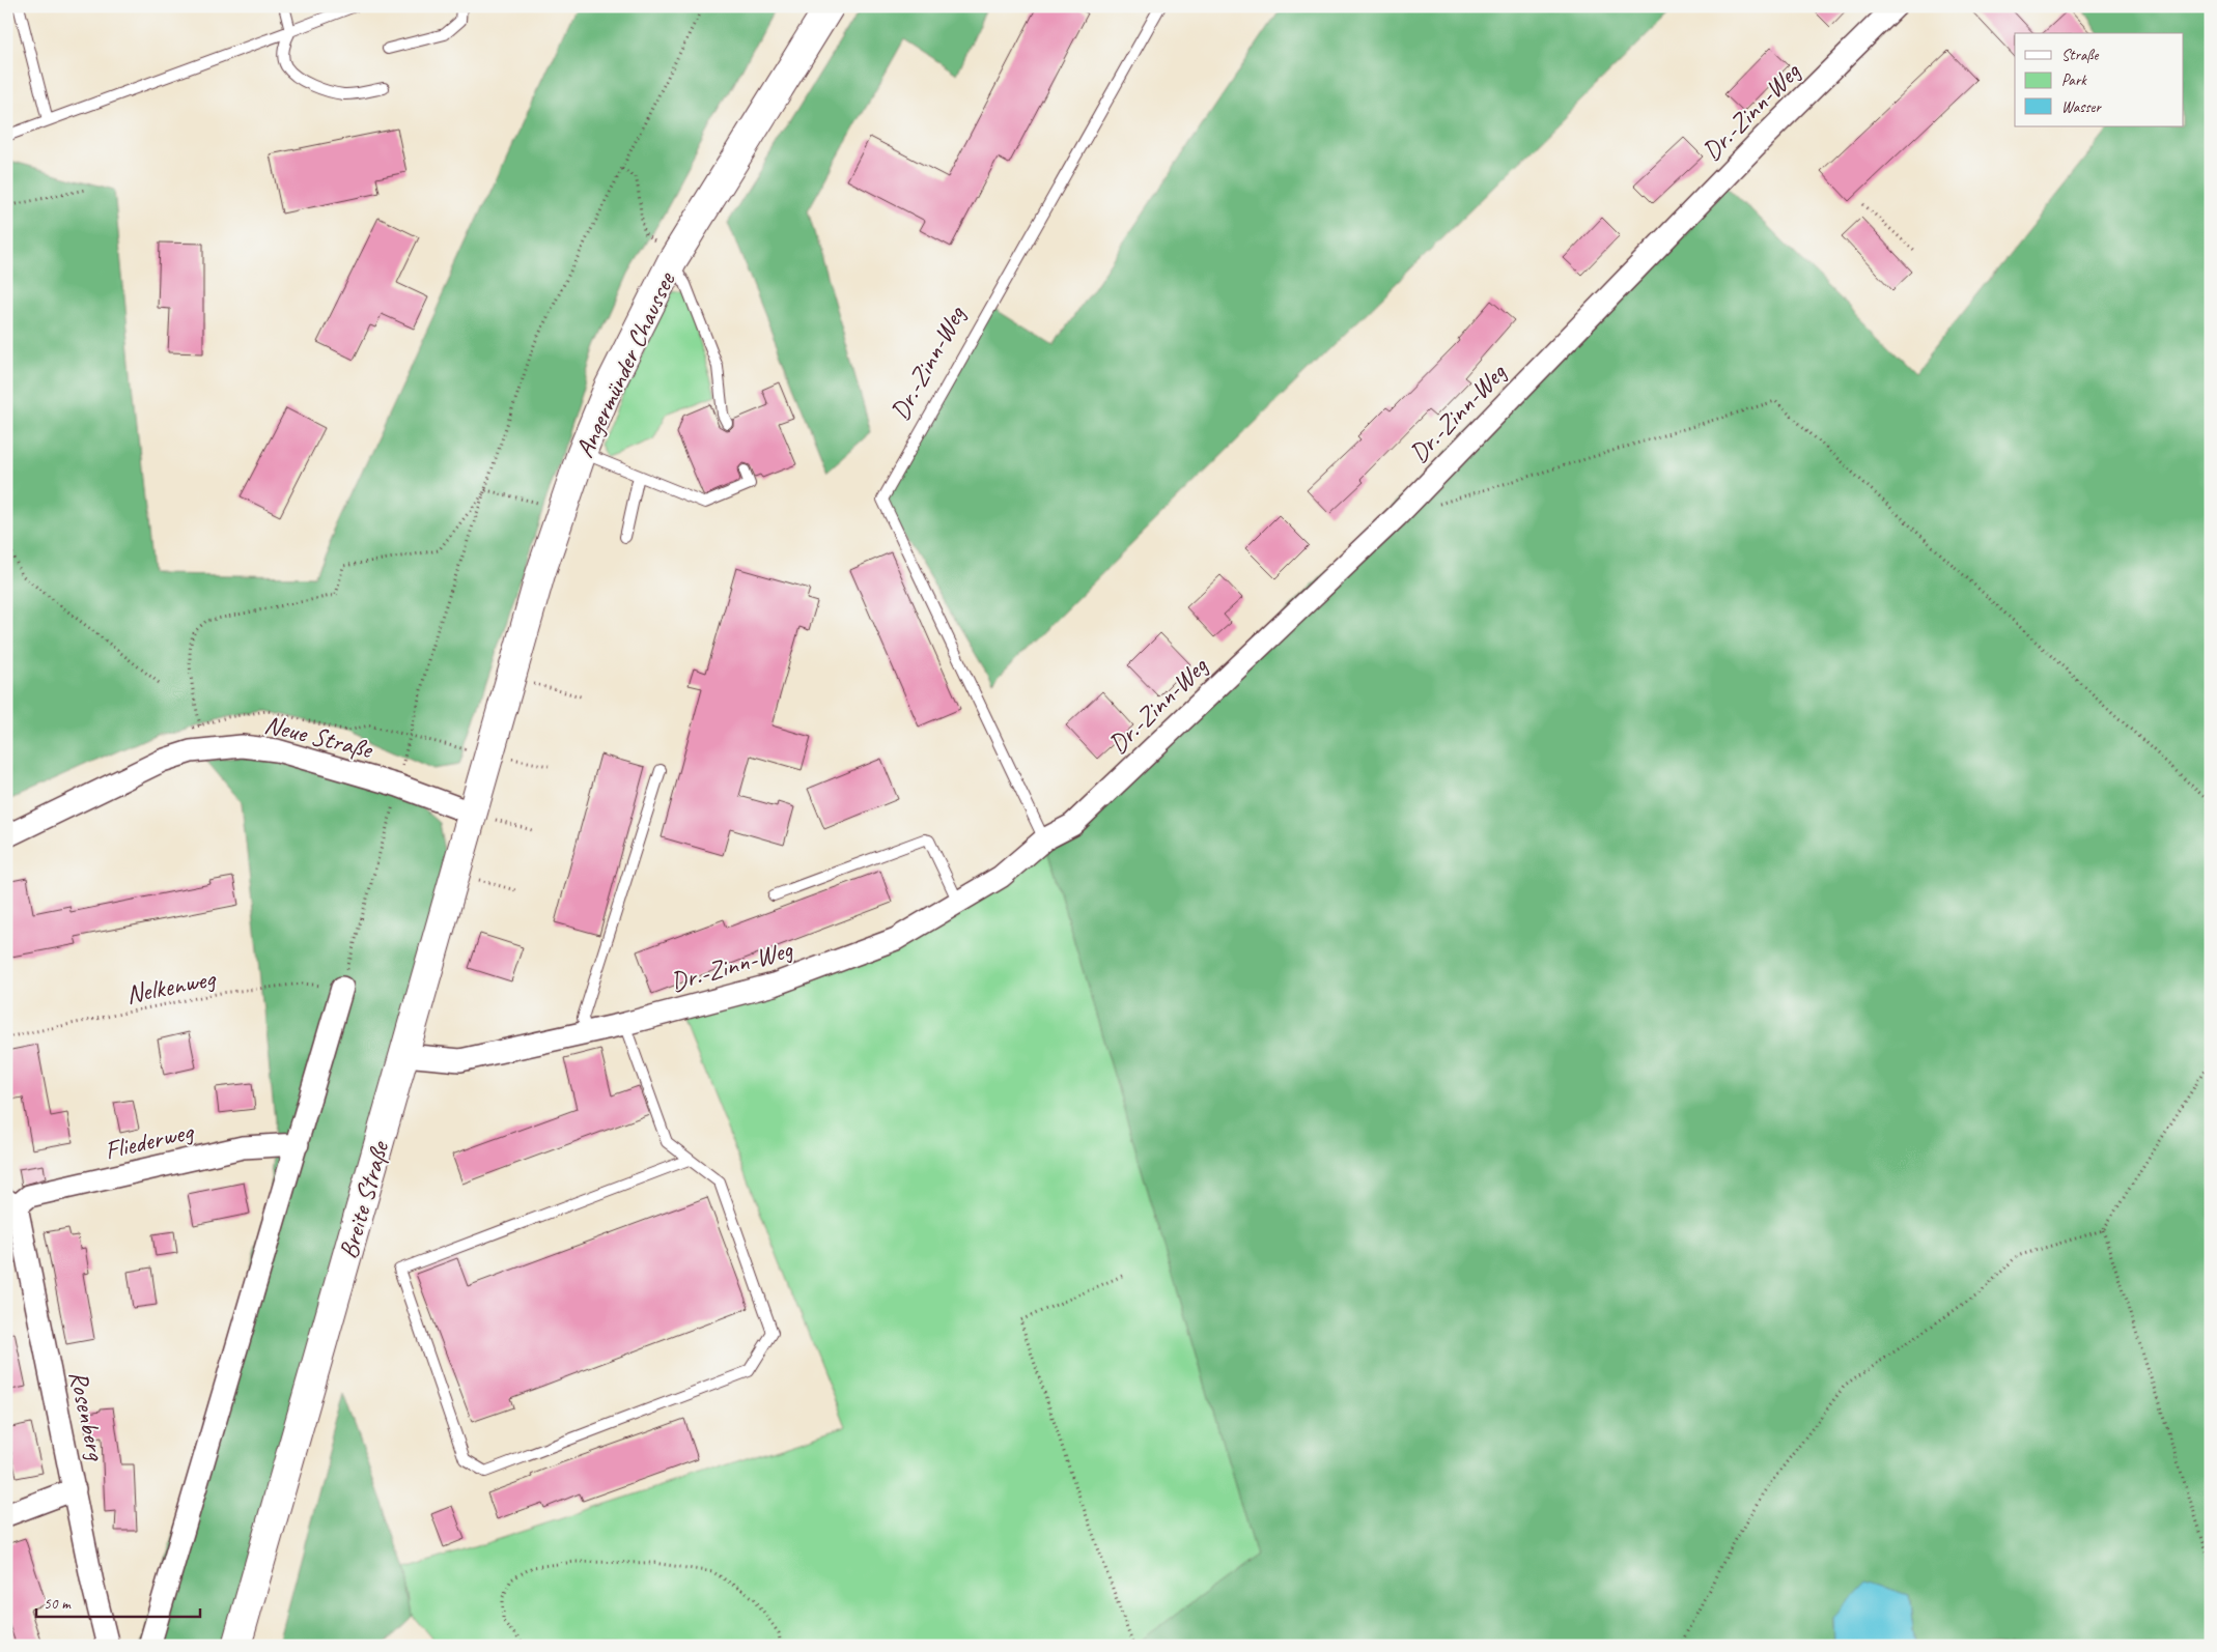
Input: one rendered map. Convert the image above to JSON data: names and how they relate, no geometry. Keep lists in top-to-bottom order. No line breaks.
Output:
{"streets":{"main road":["Angermünder Chaussee","Breite Straße"],"street":["Dr.-Zinn-Weg","Neue Straße","Fliederweg","Rosenberg"],"path":["Nelkenweg"]},"crossings":[["Dr.-Zinn-Weg","Breite Straße"],["Angermünder Chaussee","Breite Straße"],["Neue Straße","Breite Straße"],["Fliederweg","Rosenberg"]],"legend":["Straße","Park","Wasser"],"scale_bar":"50 m"}
